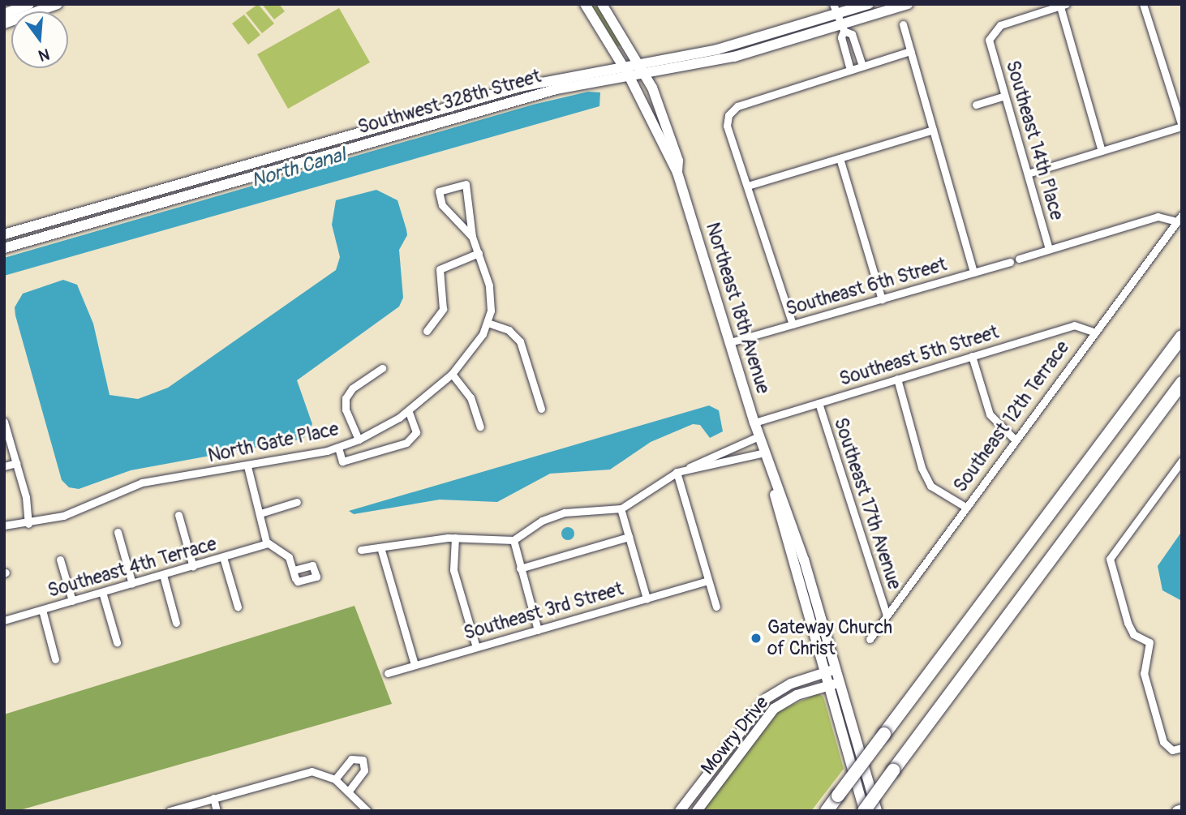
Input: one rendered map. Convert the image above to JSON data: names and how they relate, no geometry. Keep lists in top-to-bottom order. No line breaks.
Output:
{"streets":{"street":["Southwest 328th Street","Southeast 14th Place","Southeast 6th Street","Northeast 18th Avenue","Southeast 5th Street","Southeast 12th Terrace","North Gate Place","Southeast 17th Avenue","Southeast 4th Terrace","Southeast 3rd Street","Mowry Drive"]},"crossings":[["Southwest 328th Street","Northeast 18th Avenue"],["Southeast 6th Street","Northeast 18th Avenue"],["Northeast 18th Avenue","Southeast 5th Street"],["Northeast 18th Avenue","Mowry Drive"],["Southeast 5th Street","Southeast 12th Terrace"],["Southeast 5th Street","Southeast 17th Avenue"],["Southeast 12th Terrace","Southeast 17th Avenue"]],"water":["North Canal"],"places":["Gateway Church of Christ"],"north":"bottom"}
